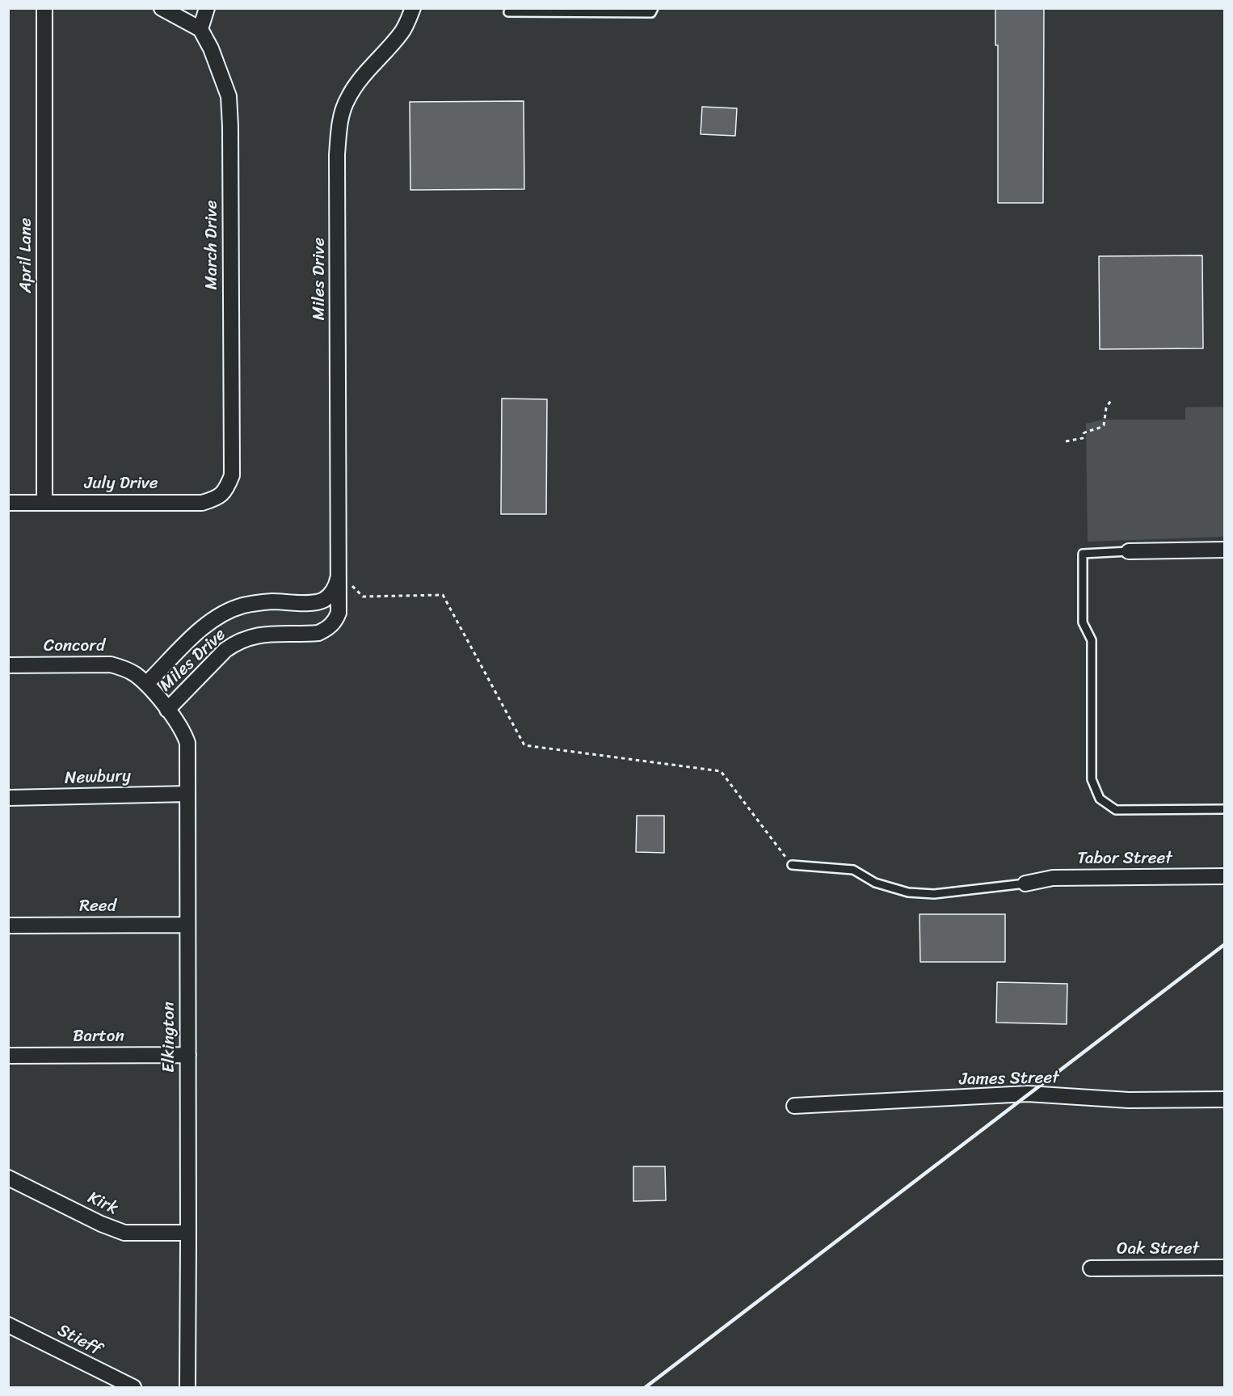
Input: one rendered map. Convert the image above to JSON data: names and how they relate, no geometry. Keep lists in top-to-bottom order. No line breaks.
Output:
{"streets":{"street":["March Drive","April Lane","Miles Drive","July Drive","Concord","Newbury","Tabor Street","Reed","Barton","Elkington","James Street","Kirk","Oak Street","Stieff"]},"crossings":[["March Drive","July Drive"],["April Lane","July Drive"],["Miles Drive","Concord"],["Miles Drive","Elkington"],["Concord","Elkington"],["Newbury","Elkington"],["Reed","Elkington"],["Barton","Elkington"],["Elkington","Kirk"]]}
